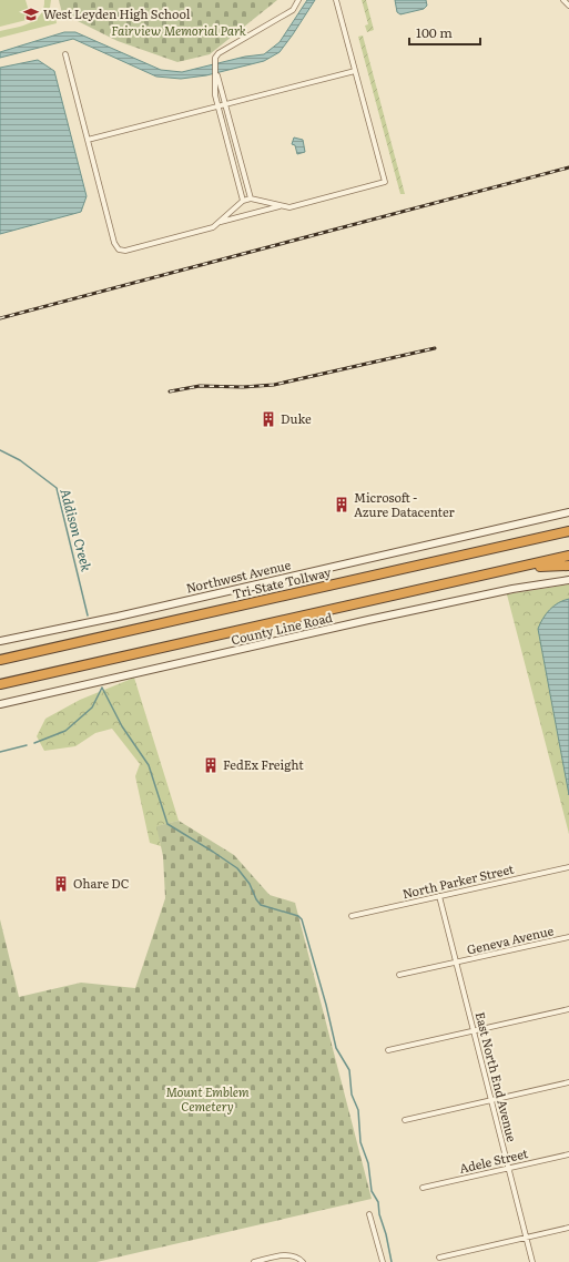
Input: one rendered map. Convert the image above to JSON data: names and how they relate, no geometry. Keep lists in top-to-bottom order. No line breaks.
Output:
{"streets":{"highway":["Tri-State Tollway"],"street":["Northwest Avenue","County Line Road","North Parker Street","Geneva Avenue","East North End Avenue","Adele Street"]},"crossings":[["North Parker Street","East North End Avenue"],["Geneva Avenue","East North End Avenue"],["East North End Avenue","Adele Street"]],"water":["Addison Creek"],"parks":["Fairview Memorial Park","Mount Emblem Cemetery"],"places":{"school or university":["West Leyden High School"],"building":["Duke","Microsoft - Azure Datacenter","FedEx Freight","Ohare DC"]},"scale_bar":"100 m"}
